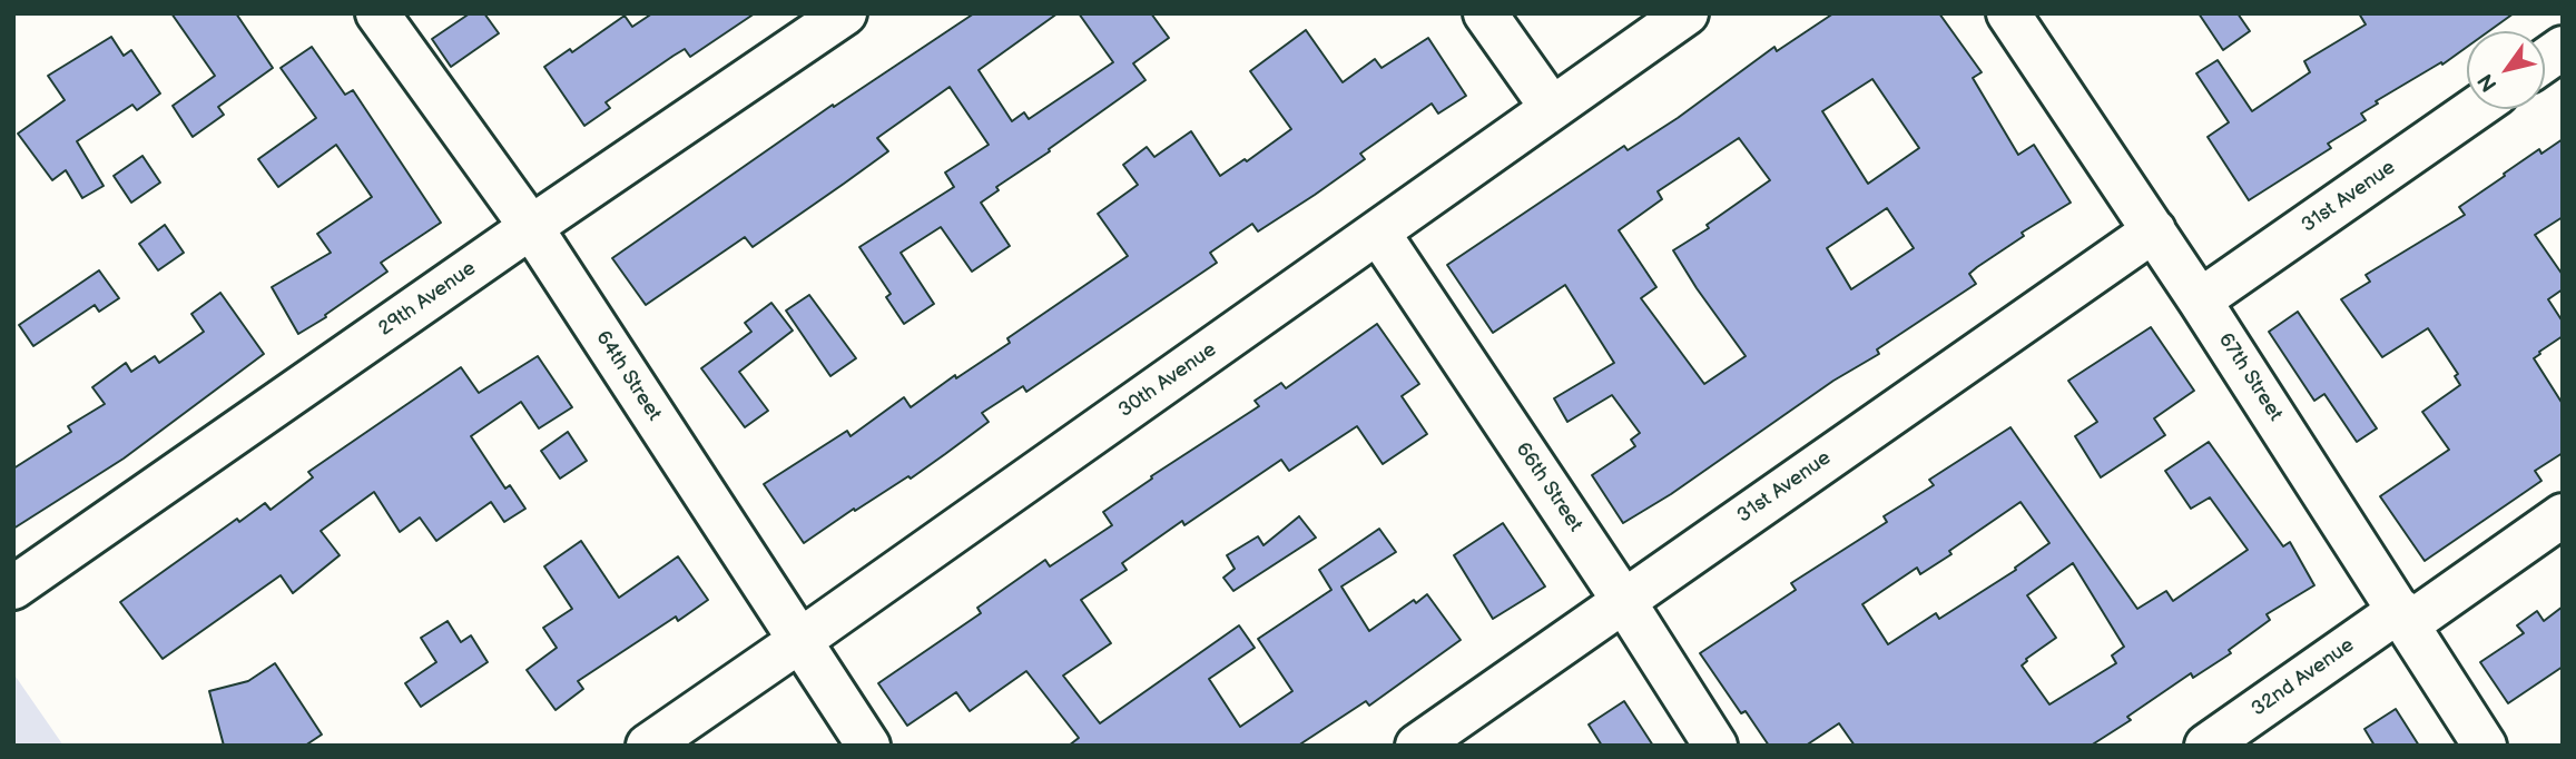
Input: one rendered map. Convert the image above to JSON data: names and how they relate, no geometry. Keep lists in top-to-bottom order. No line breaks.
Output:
{"streets":{"street":["31st Avenue","29th Avenue","64th Street","67th Street","30th Avenue","66th Street","32nd Avenue"]},"crossings":[["31st Avenue","67th Street"],["31st Avenue","66th Street"],["29th Avenue","64th Street"],["64th Street","30th Avenue"],["67th Street","32nd Avenue"],["30th Avenue","66th Street"]],"north":"bottom left"}
